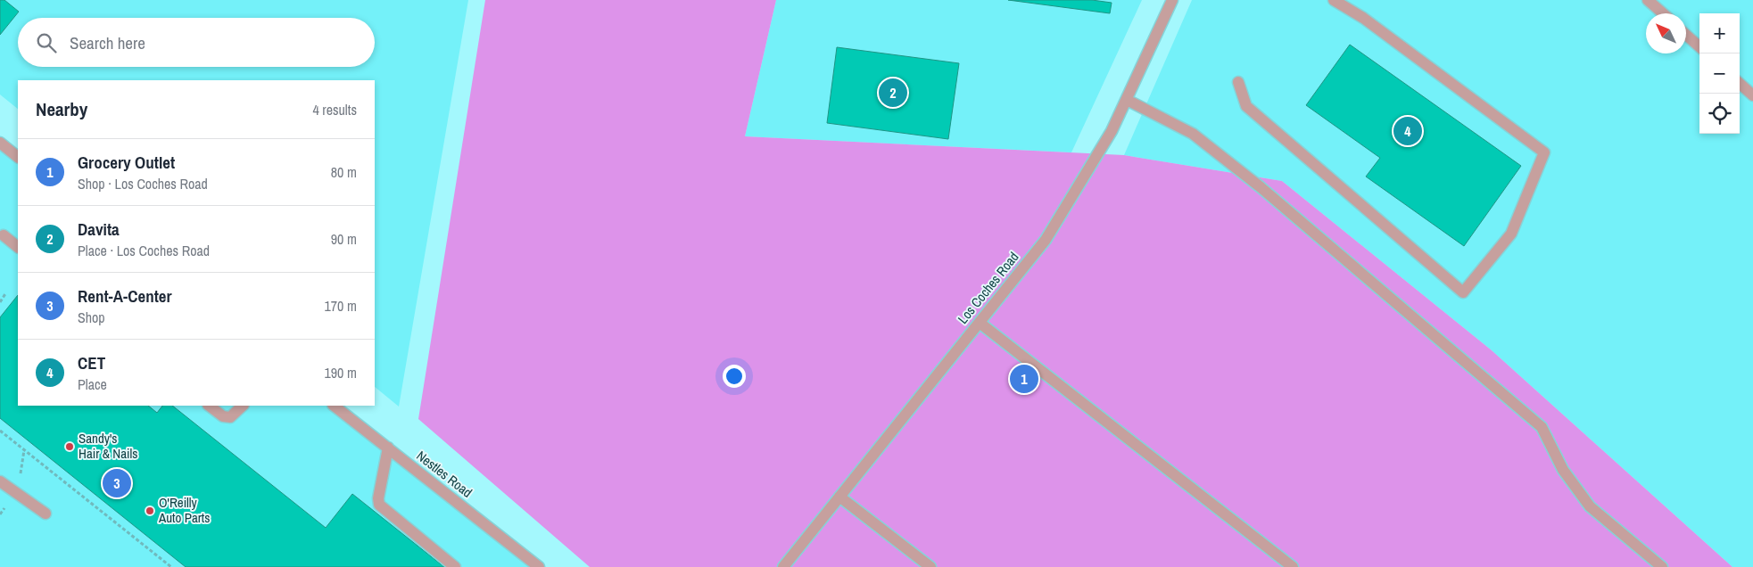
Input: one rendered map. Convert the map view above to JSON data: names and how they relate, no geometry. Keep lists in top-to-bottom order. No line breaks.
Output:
{"streets":{"street":["Los Coches Road","Nestles Road"]},"places":["Sandy's Hair & Nails","O'Reilly Auto Parts"],"north":"top left","page":{"map_buttons":["+","−"],"search":"Search here","pins":["2","4","1","3"],"heading":["Nearby","4 results"],"list":[{"mark":"1","name":"Grocery Outlet","note":"Shop · Los Coches Road","value":"80 m"},{"mark":"2","name":"Davita","note":"Place · Los Coches Road","value":"90 m"},{"mark":"3","name":"Rent-A-Center","note":"Shop","value":"170 m"},{"mark":"4","name":"CET","note":"Place","value":"190 m"}]}}
